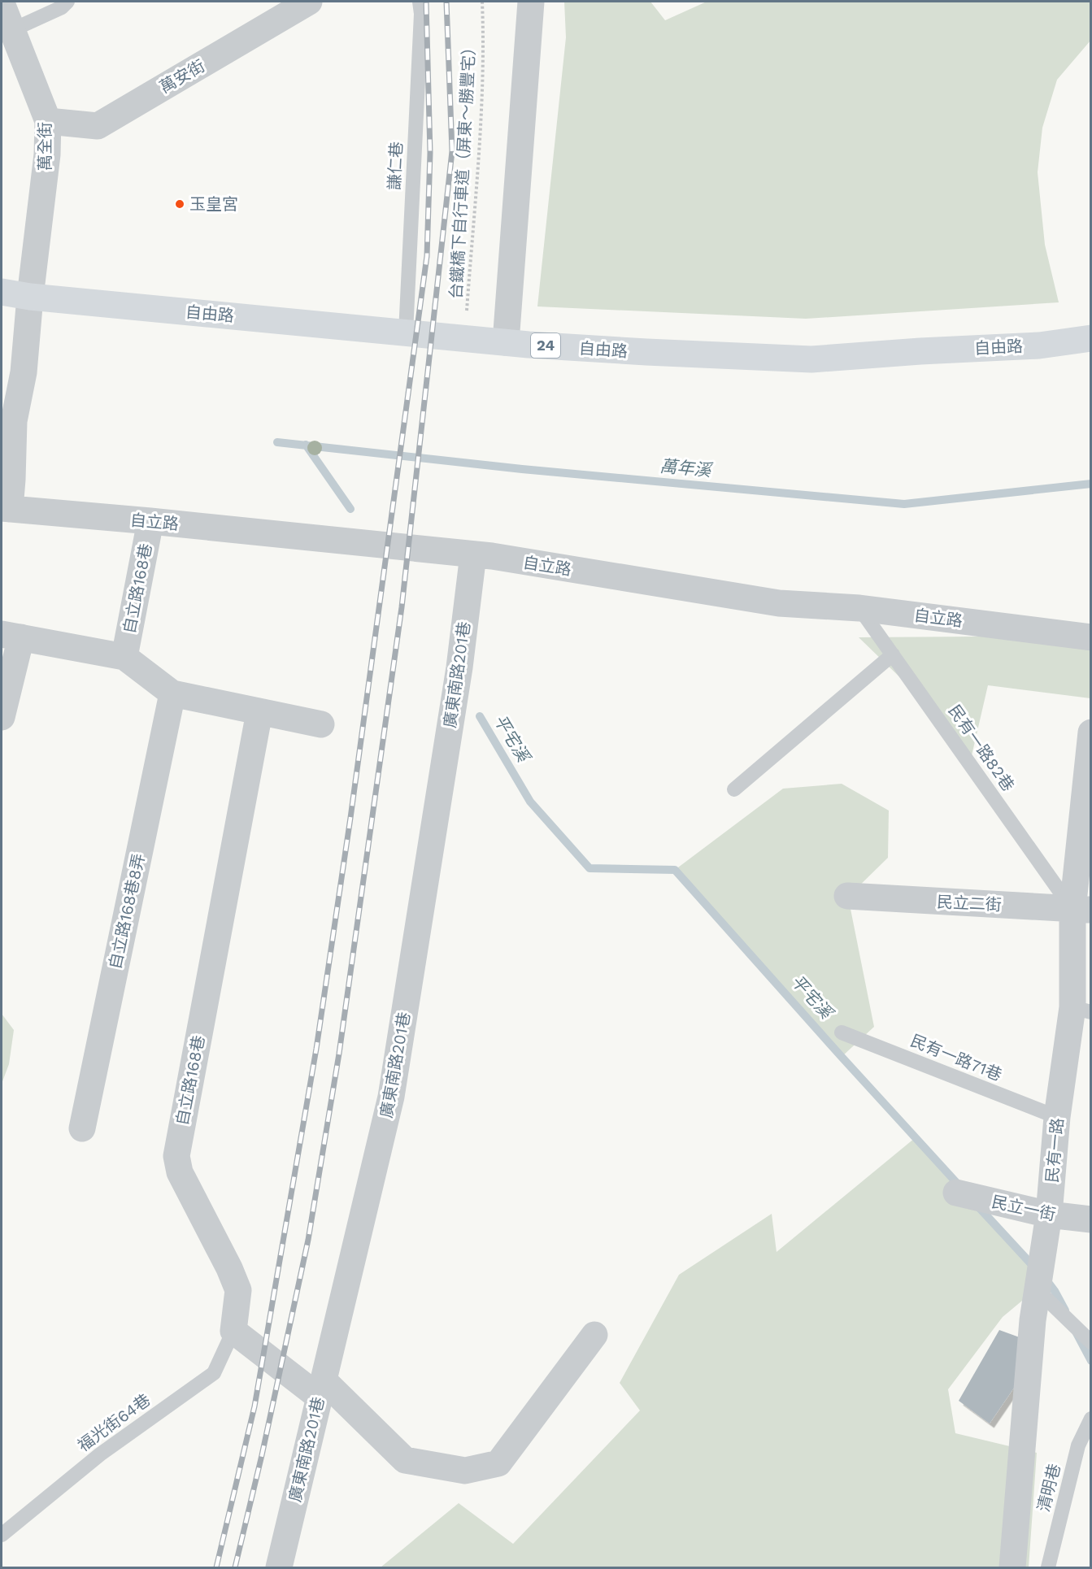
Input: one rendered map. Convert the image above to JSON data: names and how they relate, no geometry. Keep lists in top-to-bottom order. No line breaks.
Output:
{"streets":{"main road":["自由路","24"],"street":["萬安街","萬全街","自立路","自立路168巷","廣東南路201巷","民立二街","自立路168巷8弄","民有一路","民立一街"],"lane":["謙仁巷","民有一路82巷","民有一路71巷","福光街64巷","清明巷"],"path":["台鐵橋下自行車道（屏東～勝豐宅）"]},"crossings":[["萬安街","萬全街"],["萬全街","自由路"],["萬全街","自立路"],["謙仁巷","自由路"],["台鐵橋下自行車道（屏東～勝豐宅）","自由路"],["自立路","自立路168巷"],["自立路","廣東南路201巷"],["自立路","民有一路82巷"],["自立路168巷","福光街64巷"],["民有一路82巷","民立二街"],["民有一路82巷","民有一路"],["民立二街","民有一路"],["民有一路71巷","民有一路"],["民有一路","民立一街"]],"water":["萬年溪","平宅溪"],"places":["玉皇宮"]}
